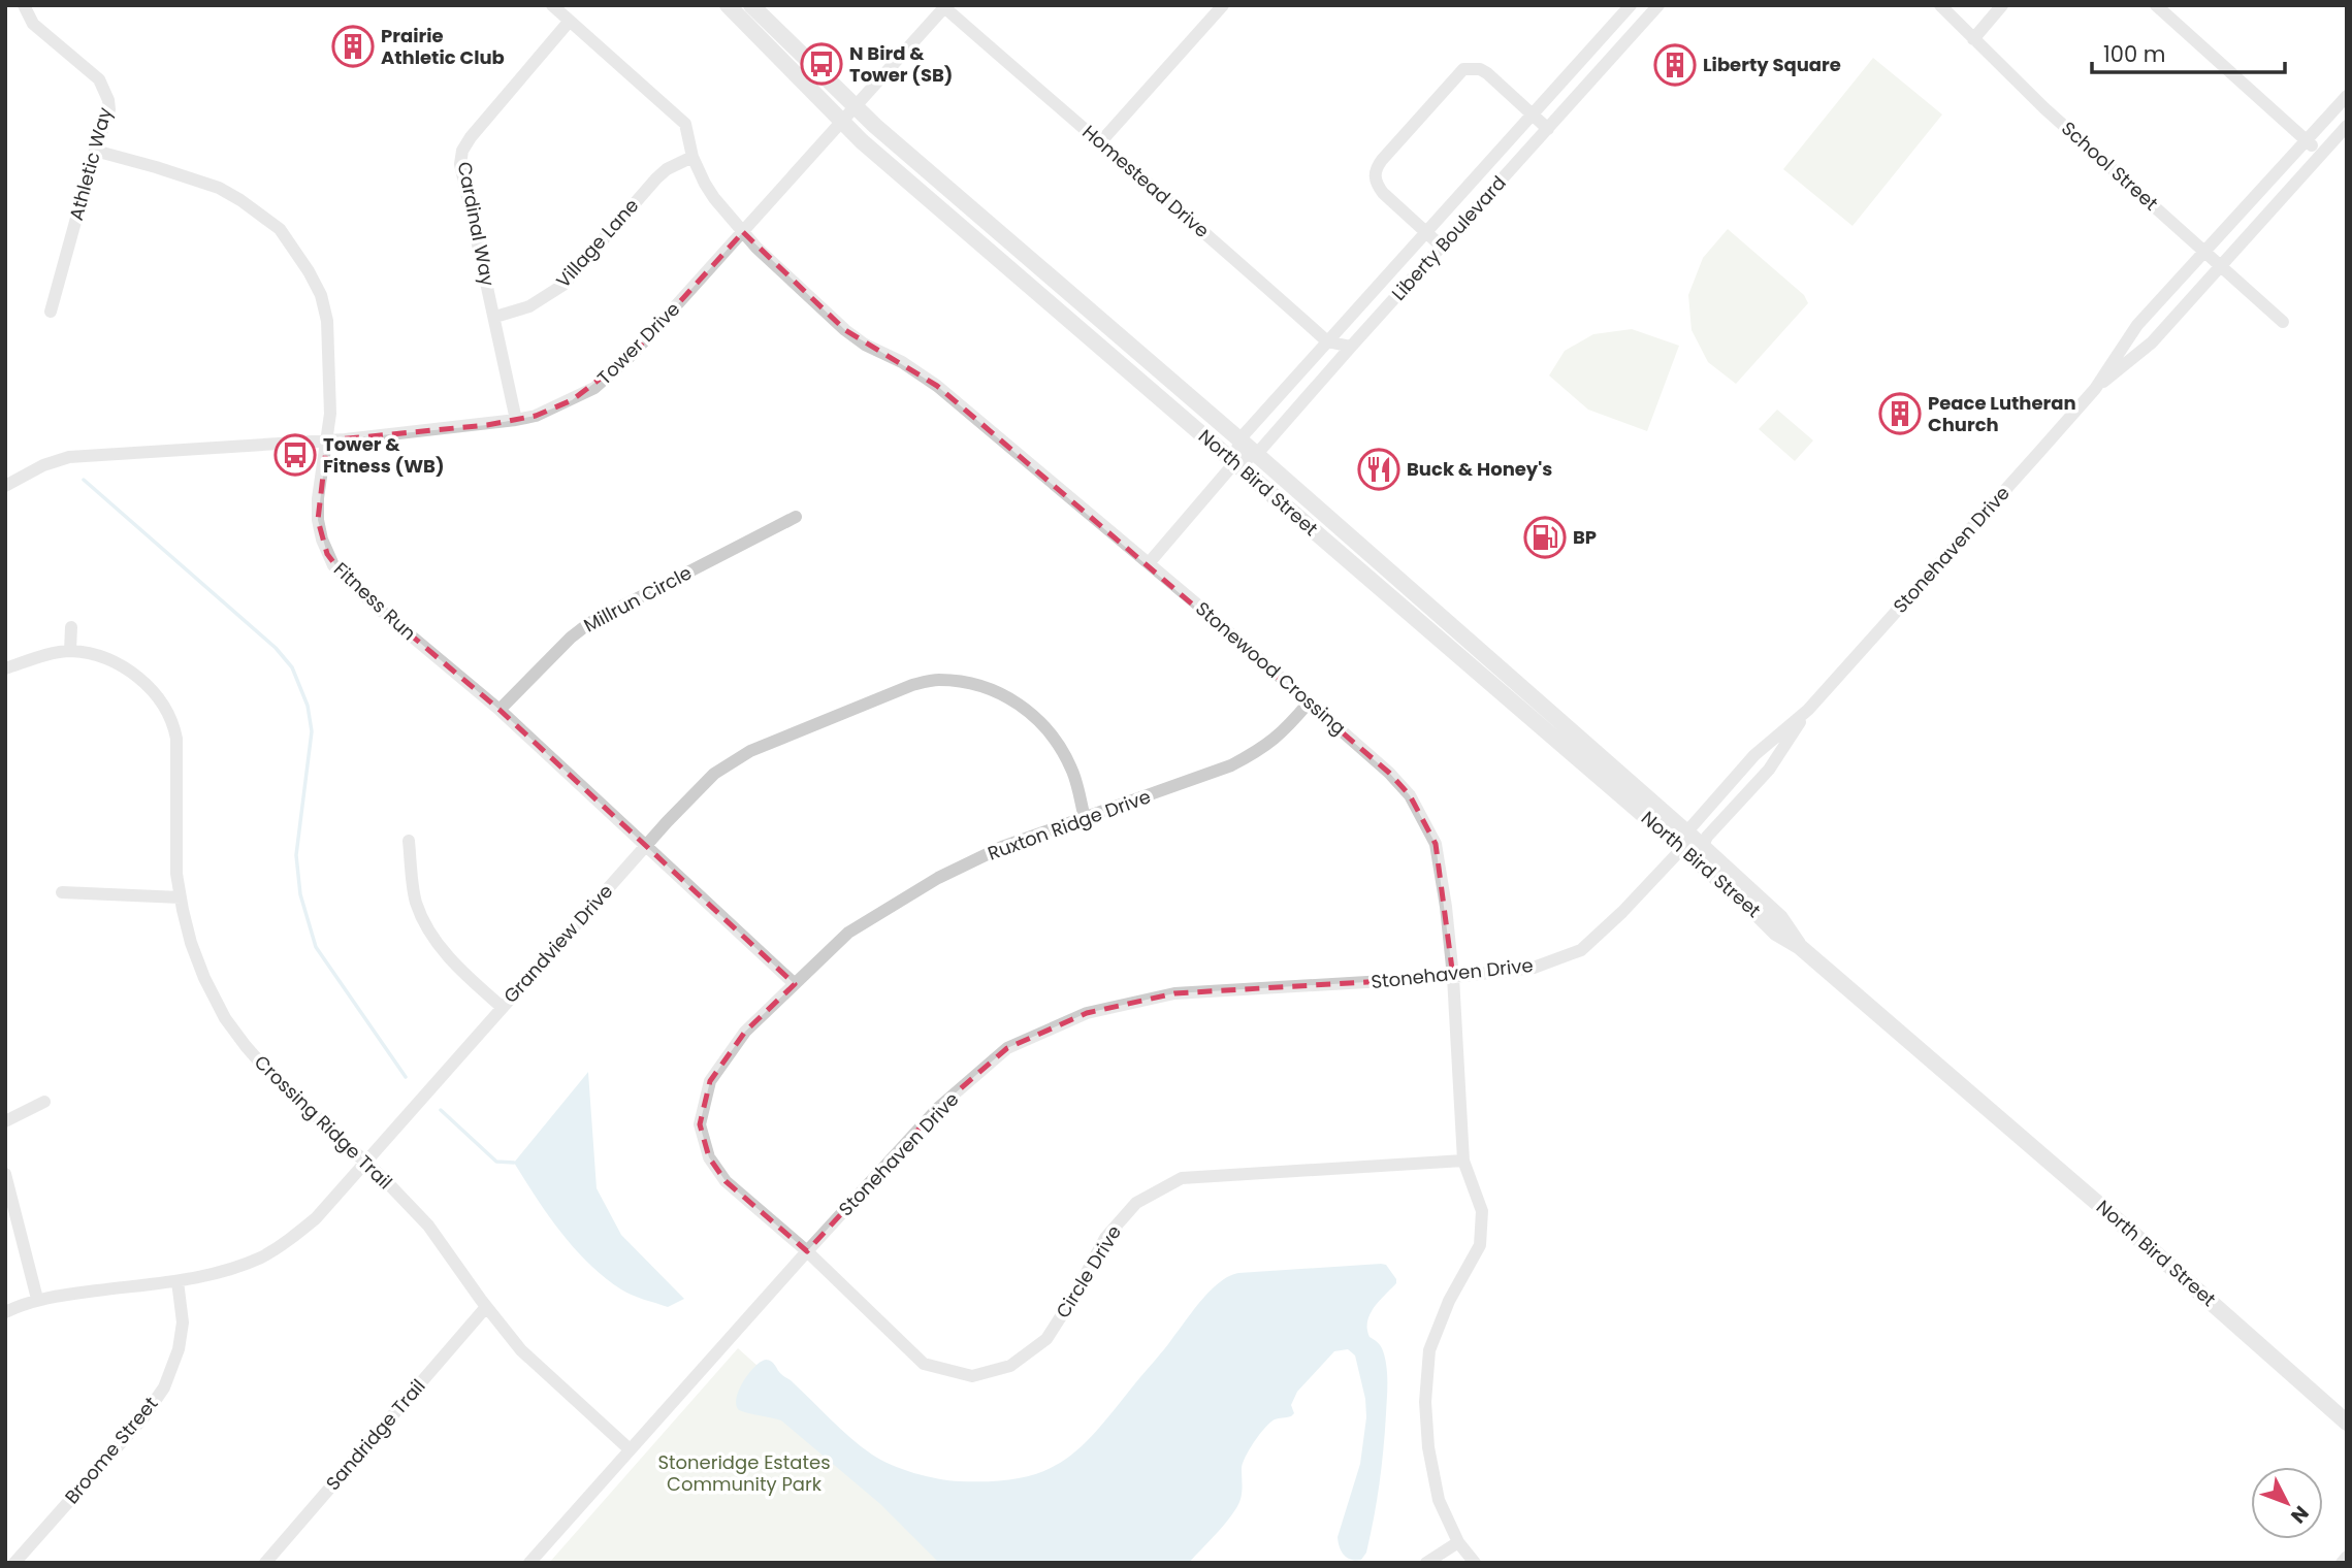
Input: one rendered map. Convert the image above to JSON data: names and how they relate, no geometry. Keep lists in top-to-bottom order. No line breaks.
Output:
{"streets":{"street":["Athletic Way","School Street","Homestead Drive","Cardinal Way","Liberty Boulevard","Village Lane","Tower Drive","North Bird Street","Stonehaven Drive","Millrun Circle","Fitness Run","Stonewood Crossing","Ruxton Ridge Drive","Grandview Drive","Crossing Ridge Trail","Circle Drive","Sandridge Trail","Broome Street"]},"crossings":[["Athletic Way","Fitness Run"],["School Street","Stonehaven Drive"],["Homestead Drive","Liberty Boulevard"],["Homestead Drive","Tower Drive"],["Cardinal Way","Village Lane"],["Cardinal Way","Tower Drive"],["Cardinal Way","Stonewood Crossing"],["Liberty Boulevard","North Bird Street"],["Liberty Boulevard","Stonewood Crossing"],["Village Lane","Stonewood Crossing"],["Tower Drive","North Bird Street"],["Tower Drive","Fitness Run"],["Tower Drive","Stonewood Crossing"],["North Bird Street","Stonehaven Drive"],["Stonehaven Drive","Stonewood Crossing"],["Stonehaven Drive","Ruxton Ridge Drive"],["Stonehaven Drive","Crossing Ridge Trail"],["Stonehaven Drive","Circle Drive"],["Millrun Circle","Fitness Run"],["Fitness Run","Ruxton Ridge Drive"],["Fitness Run","Grandview Drive"],["Stonewood Crossing","Ruxton Ridge Drive"],["Stonewood Crossing","Circle Drive"],["Ruxton Ridge Drive","Grandview Drive"],["Ruxton Ridge Drive","Circle Drive"],["Grandview Drive","Crossing Ridge Trail"],["Grandview Drive","Broome Street"],["Crossing Ridge Trail","Sandridge Trail"]],"parks":["Stoneridge Estates Community Park"],"places":{"building":["Prairie Athletic Club","Liberty Square","Peace Lutheran Church"],"bus stop":["N Bird & Tower (SB)","Tower & Fitness (WB)"],"restaurant":["Buck & Honey's"],"fuel station":["BP"]},"scale_bar":"100 m","north":"bottom right"}
